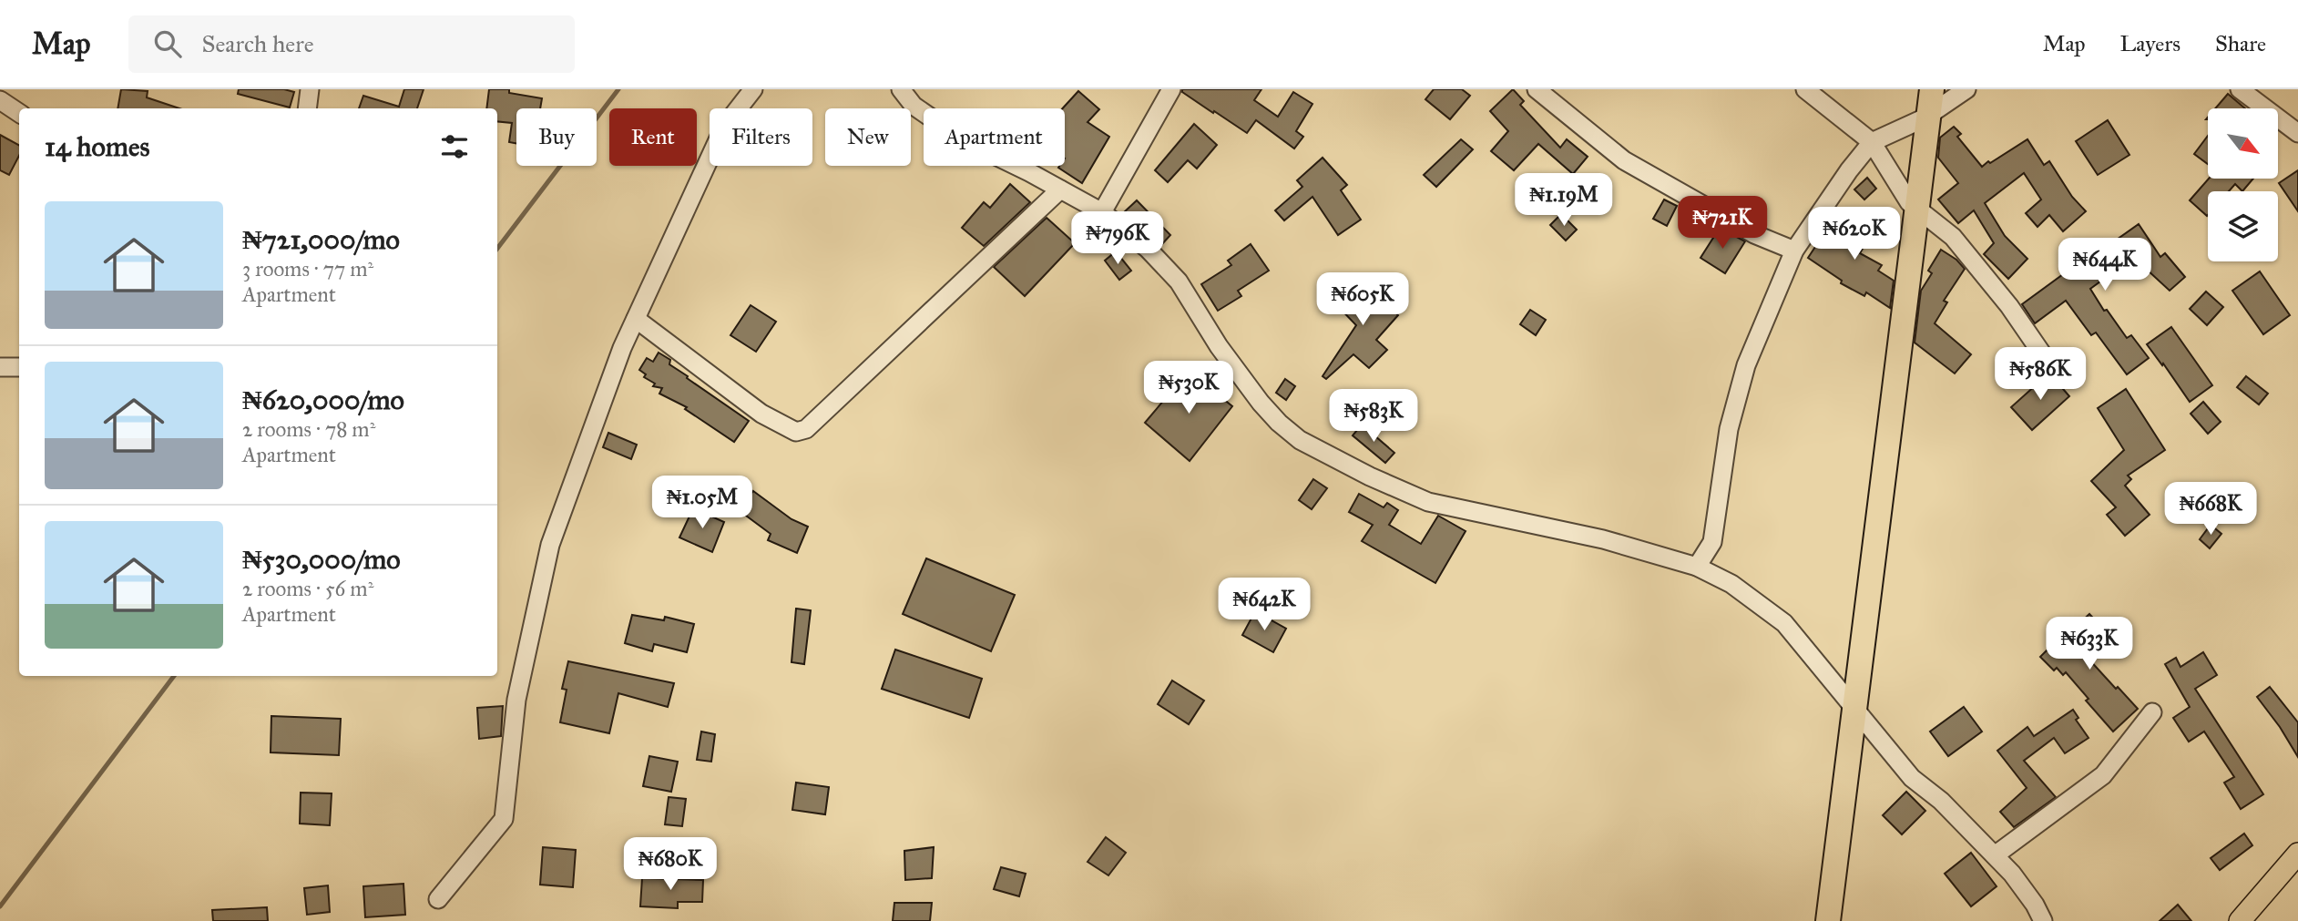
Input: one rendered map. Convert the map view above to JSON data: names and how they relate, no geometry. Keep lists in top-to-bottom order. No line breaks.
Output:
{"north":"bottom right","page":{"header":"Map","search":"Search here","nav":["Map","Layers","Share"],"chip":["Buy","Rent","Filters","New","Apartment"],"heading":"14 homes","price":["₦1.19M","₦721K","₦620K","₦796K","₦644K","₦605K","₦586K","₦530K","₦583K","₦1.05M","₦668K","₦642K","₦633K","₦680K"],"list":[{"name":"₦721,000/mo","note":"3 rooms · 77 m² · Apartment"},{"name":"₦620,000/mo","note":"2 rooms · 78 m² · Apartment"},{"name":"₦530,000/mo","note":"2 rooms · 56 m² · Apartment"}]}}
